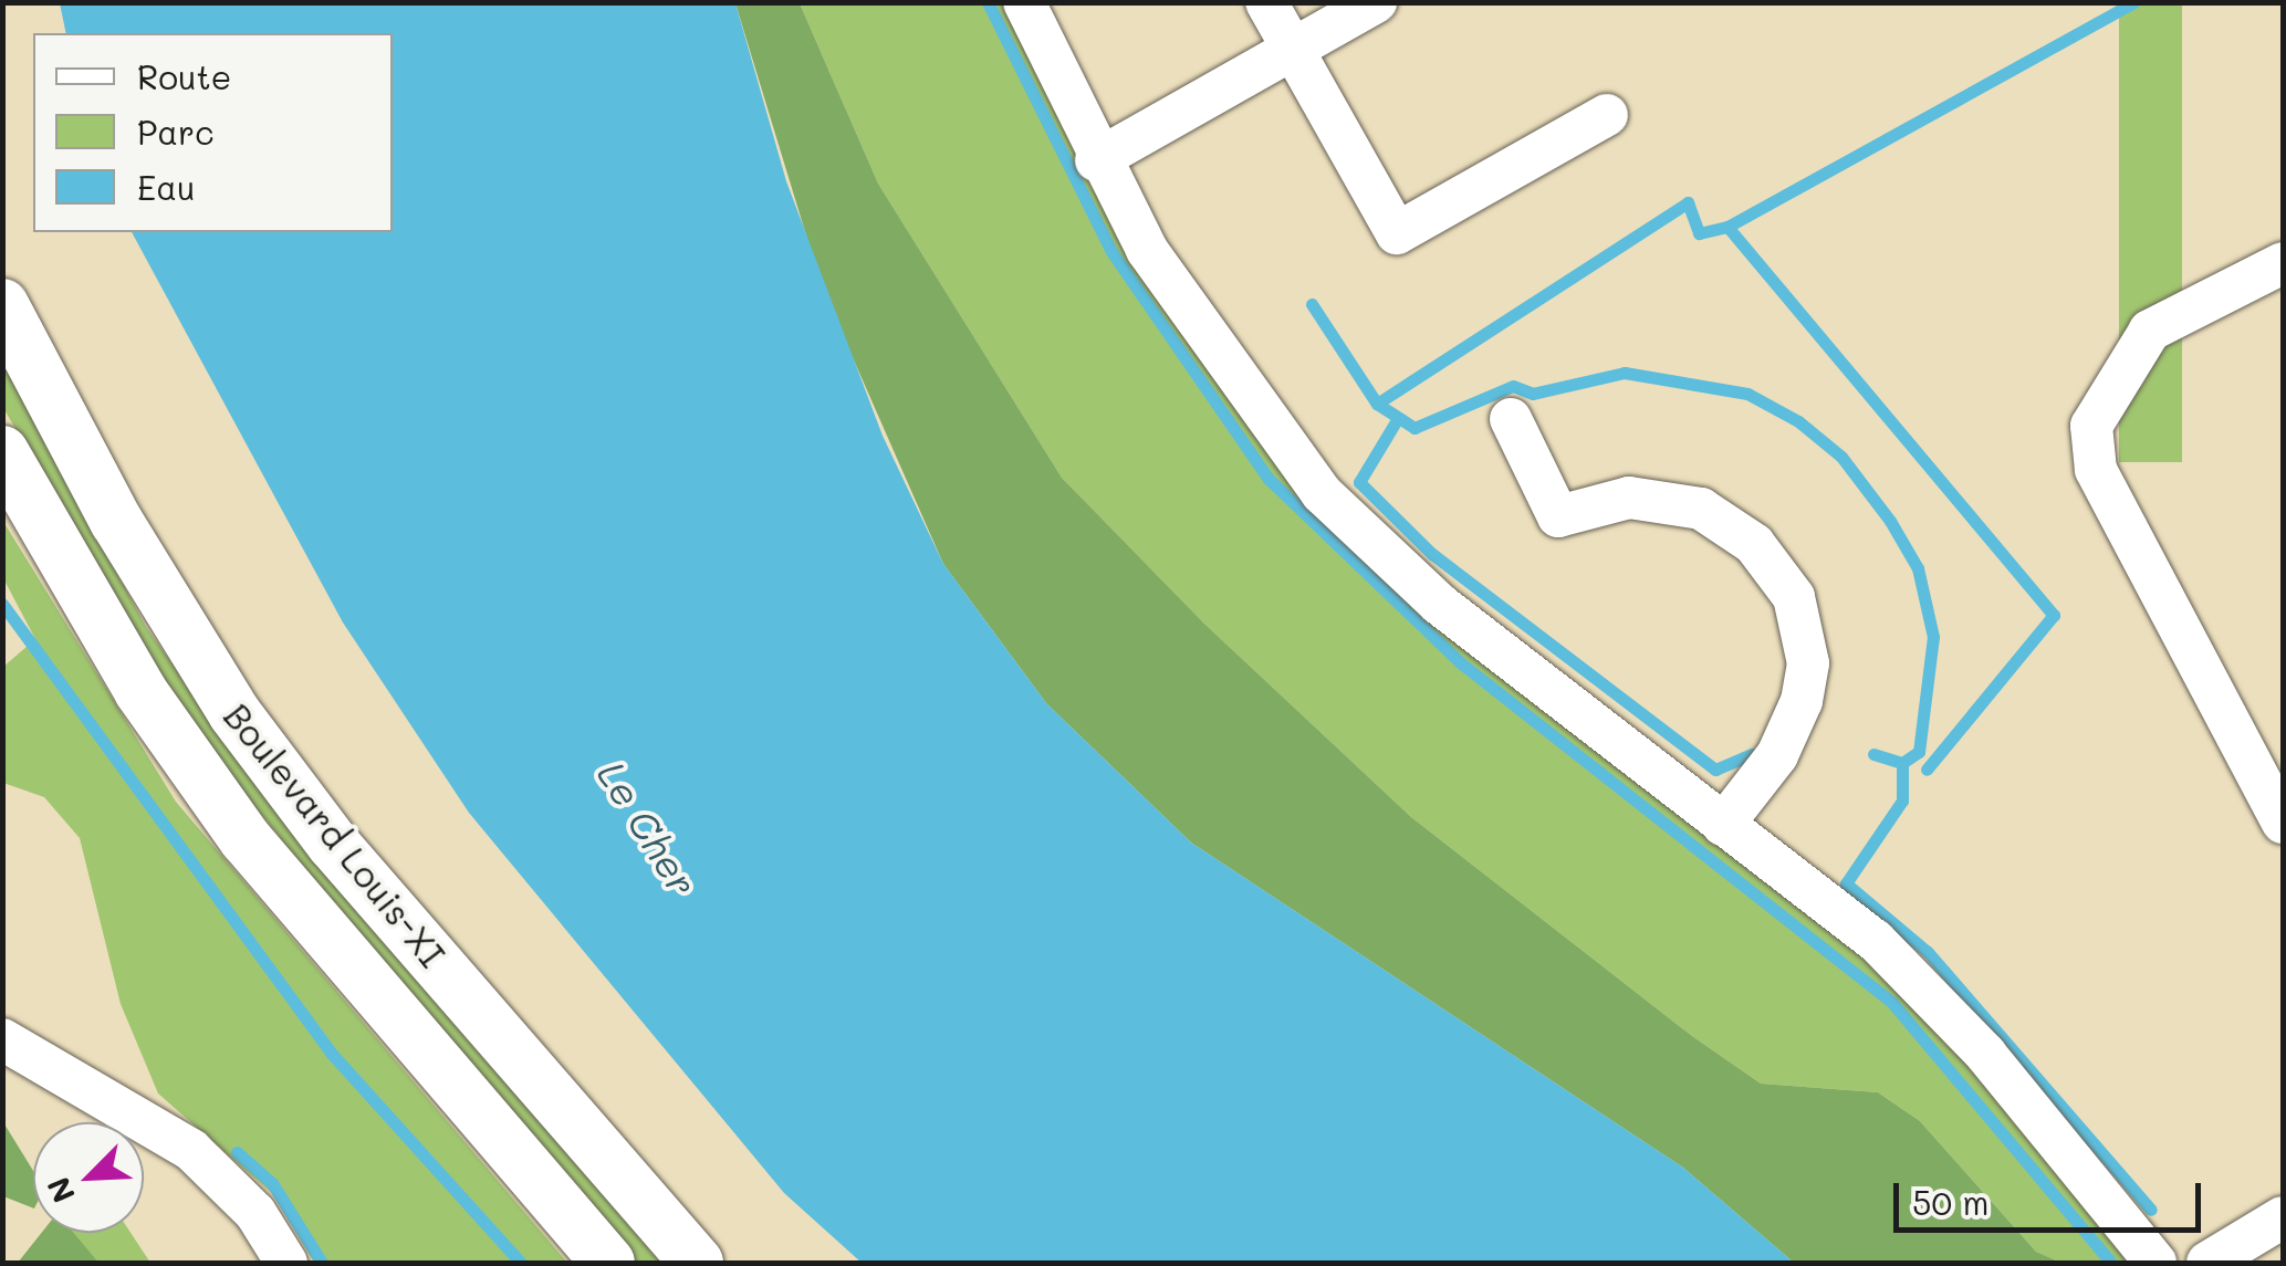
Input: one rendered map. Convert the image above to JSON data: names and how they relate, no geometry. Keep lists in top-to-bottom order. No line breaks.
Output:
{"streets":{"main road":["Boulevard Louis-XI"]},"water":["Le Cher"],"legend":["Route","Parc","Eau"],"scale_bar":"50 m","north":"bottom left"}
